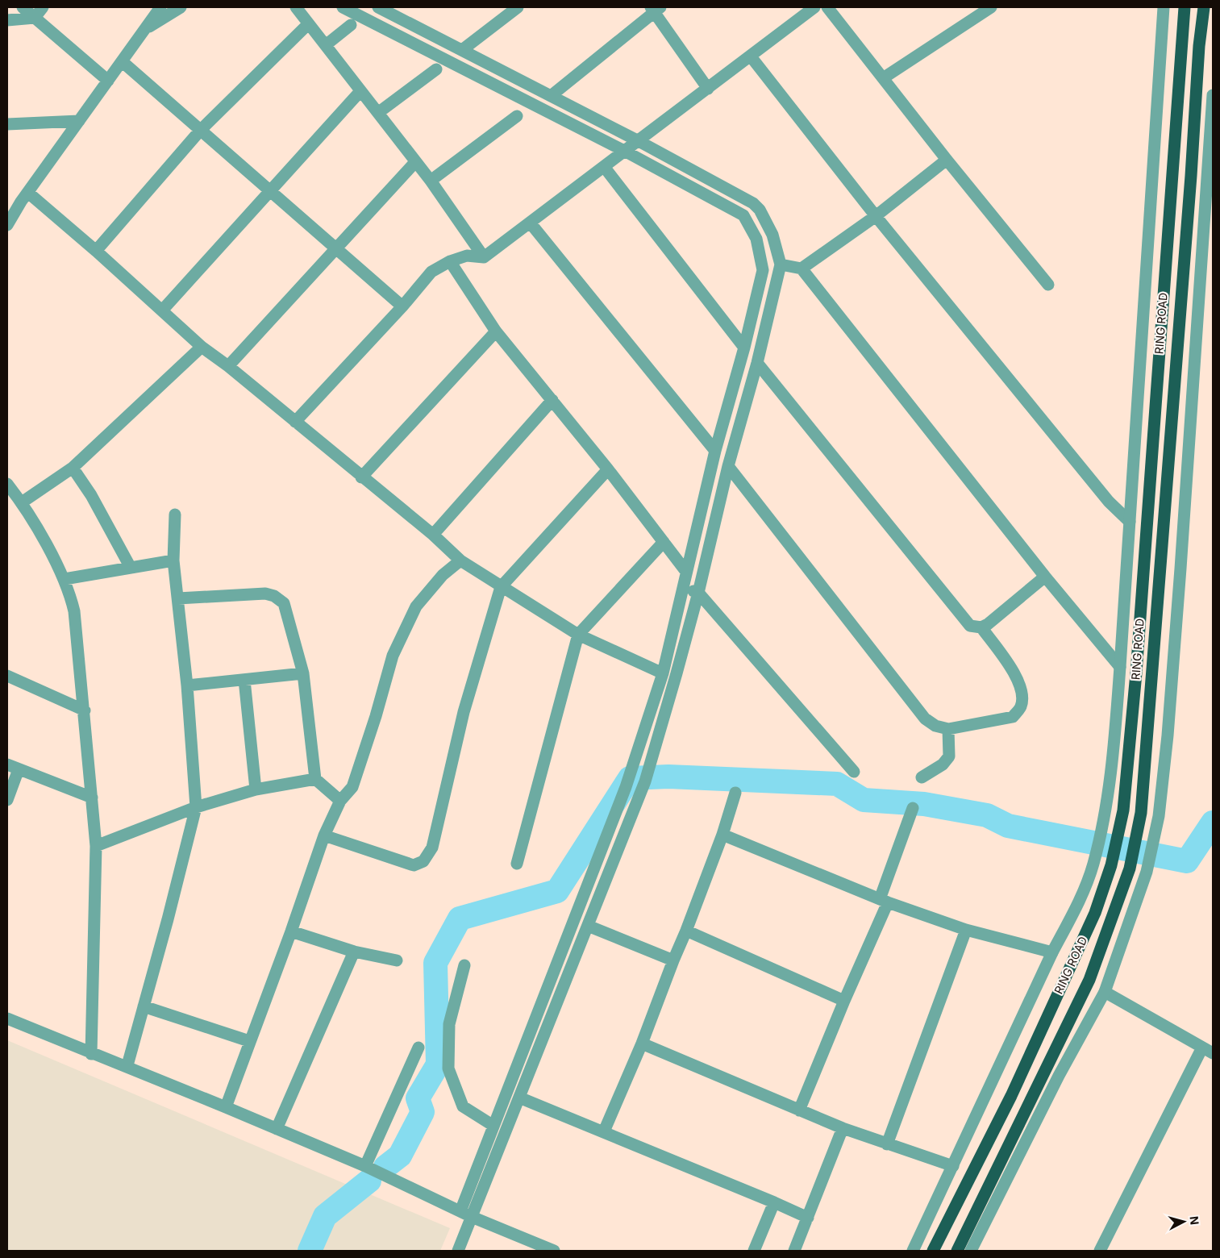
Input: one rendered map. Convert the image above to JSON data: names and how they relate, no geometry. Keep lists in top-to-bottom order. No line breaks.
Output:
{"streets":{"highway":["RING ROAD"]},"north":"right"}
